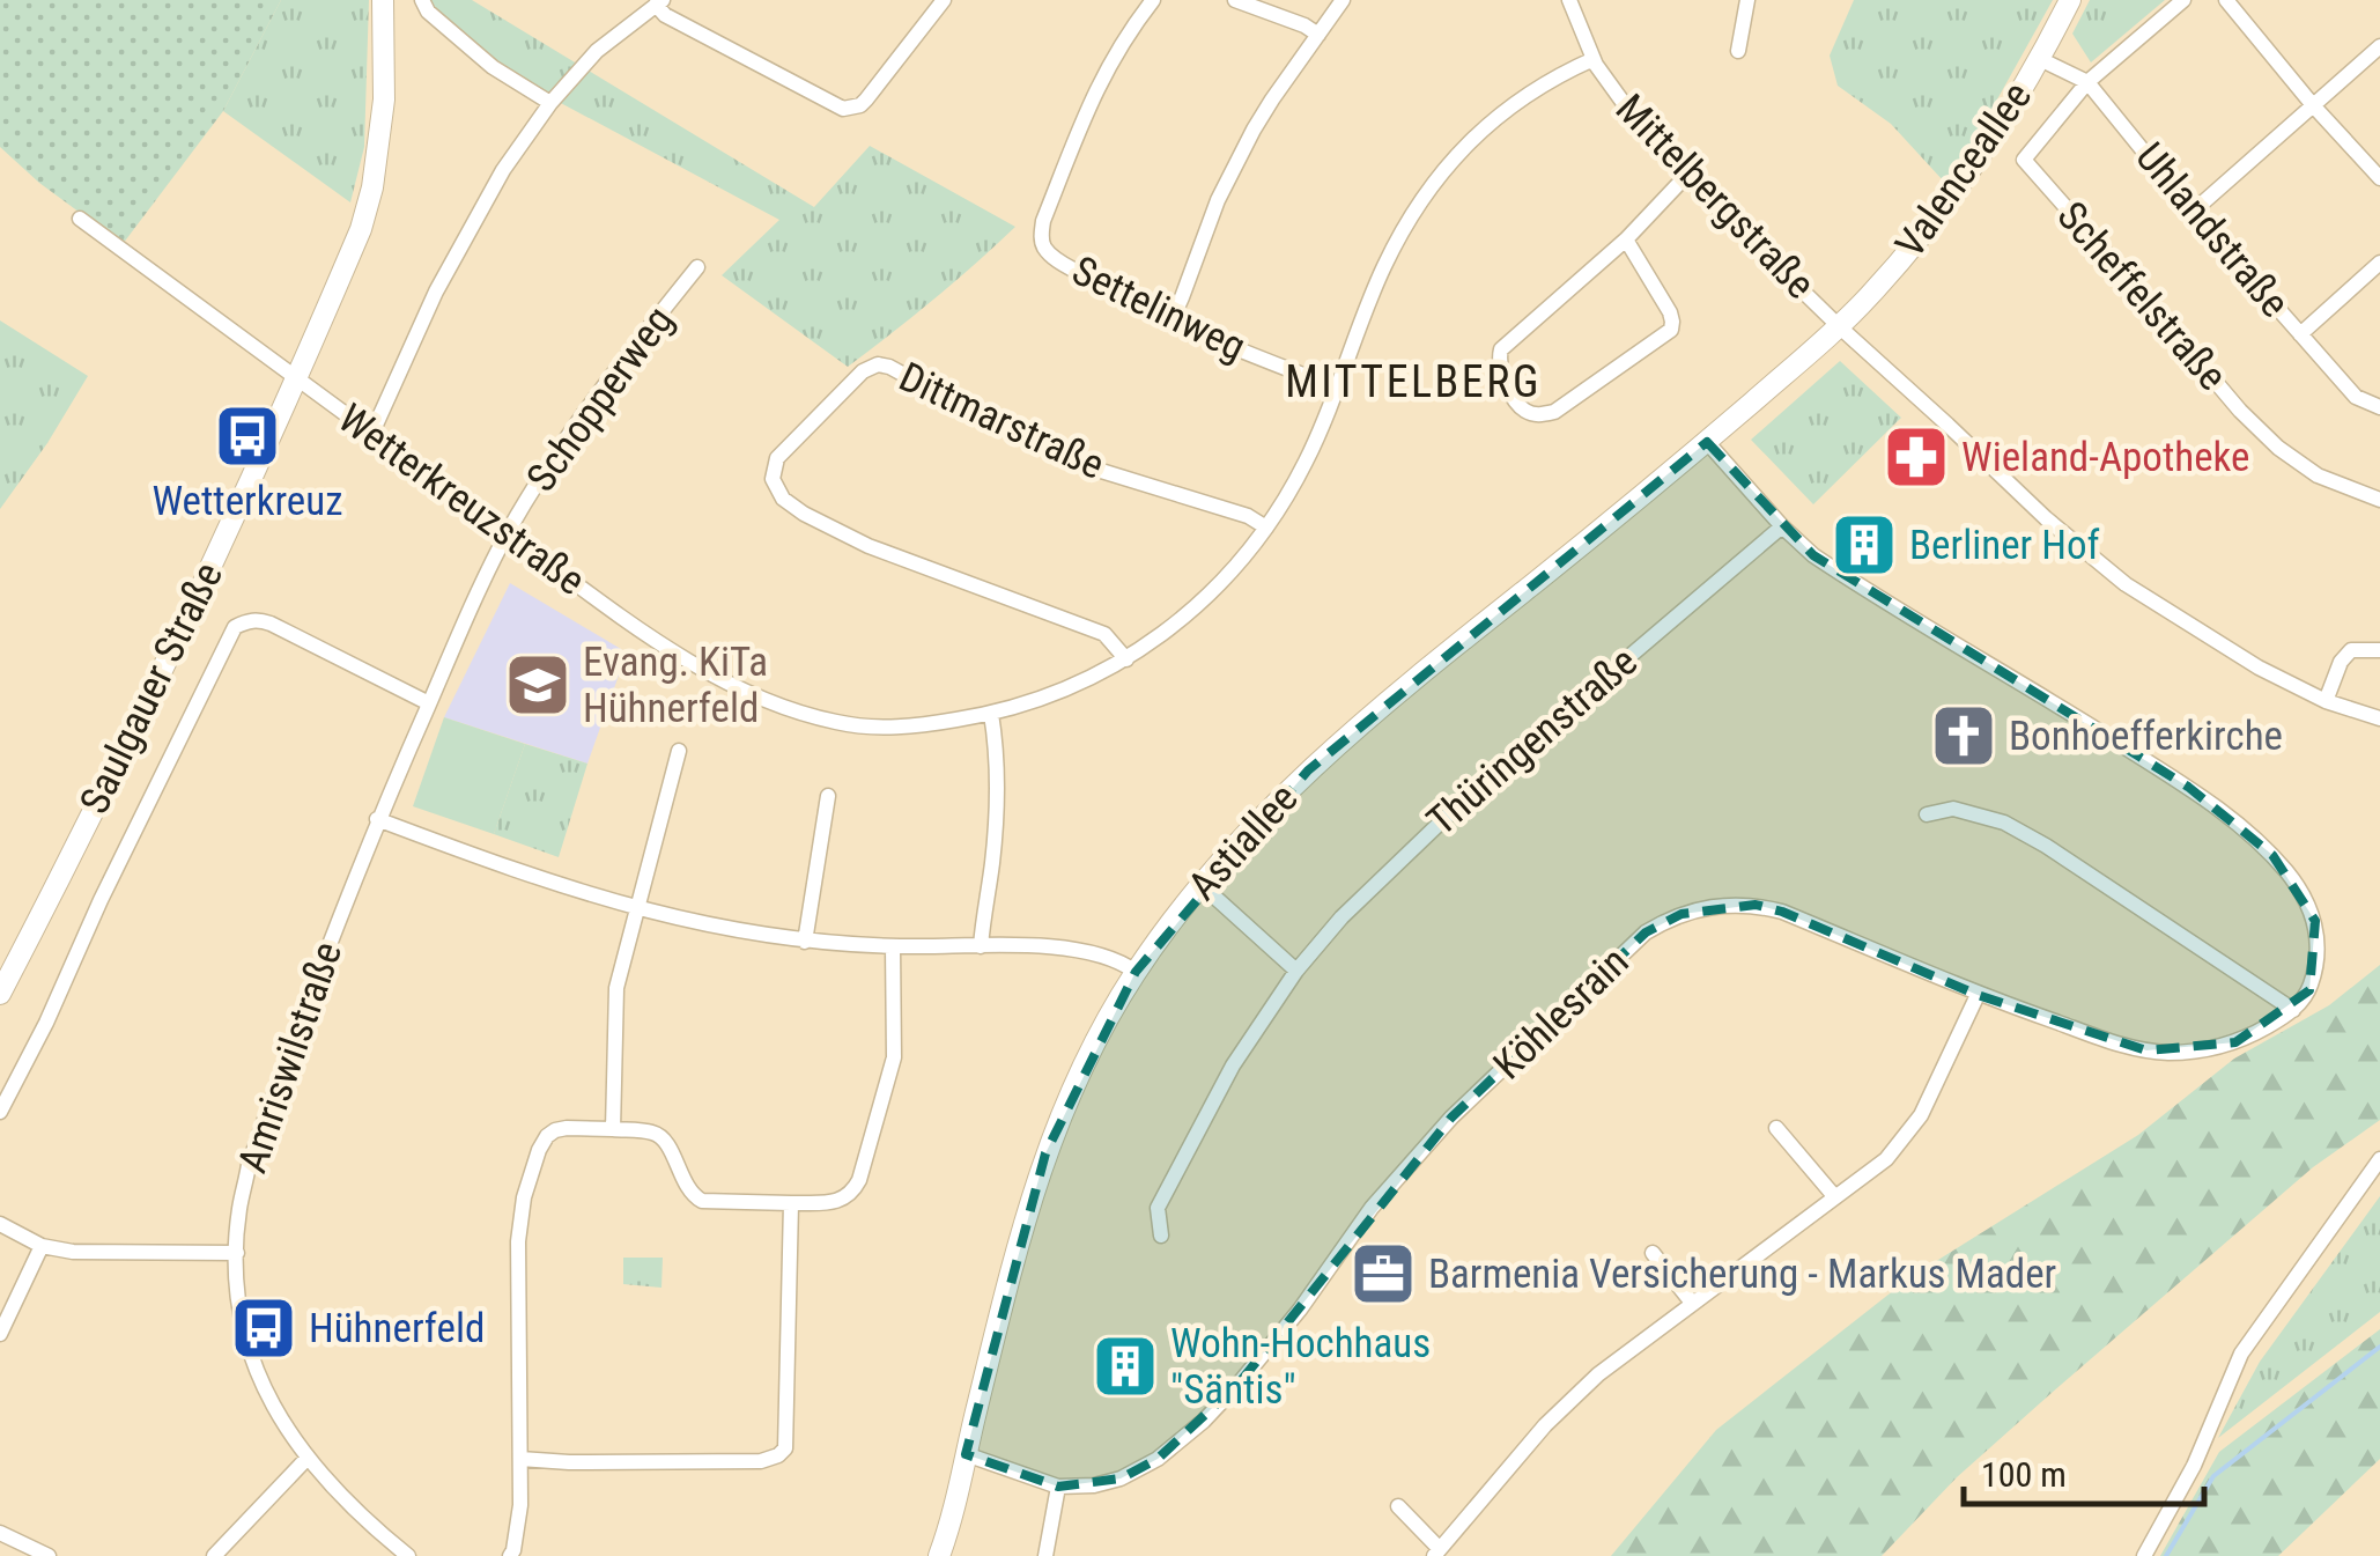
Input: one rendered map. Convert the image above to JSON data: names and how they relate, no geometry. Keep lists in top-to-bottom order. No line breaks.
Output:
{"streets":{"street":["Valenceallee","Mittelbergstraße","Uhlandstraße","Scheffelstraße","Settelinweg","Schopperweg","Dittmarstraße","Wetterkreuzstraße","Saulgauer Straße","Thüringenstraße","Astiallee","Köhlesrain","Amriswilstraße"]},"crossings":[["Valenceallee","Mittelbergstraße"],["Valenceallee","Uhlandstraße"],["Valenceallee","Astiallee"],["Mittelbergstraße","Wetterkreuzstraße"],["Mittelbergstraße","Astiallee"],["Uhlandstraße","Scheffelstraße"],["Settelinweg","Wetterkreuzstraße"],["Schopperweg","Wetterkreuzstraße"],["Schopperweg","Amriswilstraße"],["Dittmarstraße","Wetterkreuzstraße"],["Wetterkreuzstraße","Saulgauer Straße"],["Wetterkreuzstraße","Amriswilstraße"],["Astiallee","Köhlesrain"]],"districts":["MITTELBERG"],"places":{"bus stop":["Wetterkreuz","Hühnerfeld"],"pharmacy":["Wieland-Apotheke"],"building":["Berliner Hof","Wohn-Hochhaus \"Säntis\""],"school or university":["Evang. KiTa Hühnerfeld"],"church":["Bonhoefferkirche"],"office":["Barmenia Versicherung - Markus Mader"]},"scale_bar":"100 m"}
